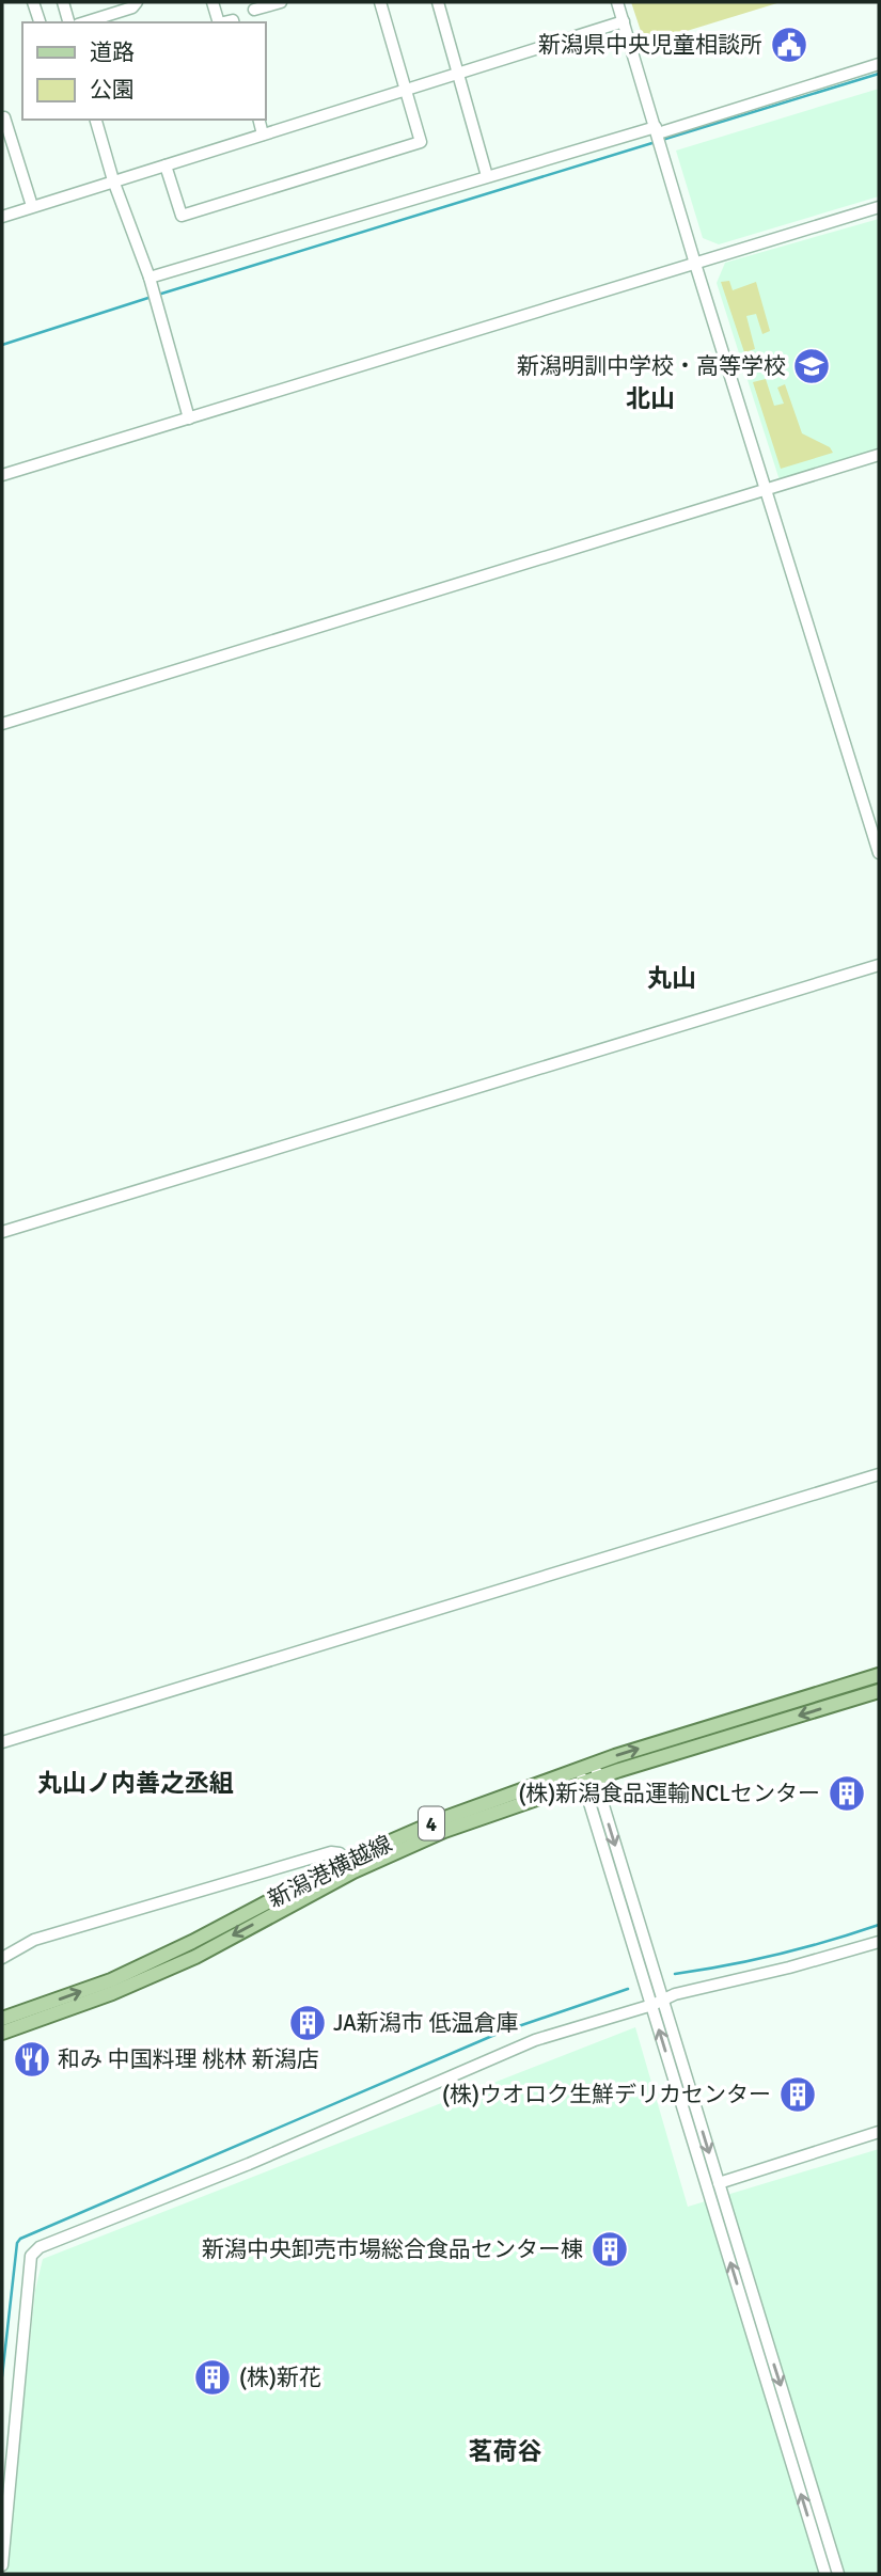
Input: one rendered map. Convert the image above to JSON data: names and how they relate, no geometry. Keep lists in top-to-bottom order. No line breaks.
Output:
{"streets":{"main road":["4","新潟港横越線"]},"districts":["北山","丸山","丸山ノ内善之丞組","茗荷谷"],"places":{"public building":["新潟県中央児童相談所"],"school or university":["新潟明訓中学校・高等学校"],"building":["(株)新潟食品運輸NCLセンター","JA新潟市 低温倉庫","(株)ウオロク生鮮デリカセンター","新潟中央卸売市場総合食品センター棟","(株)新花"],"restaurant":["和み 中国料理 桃林 新潟店"]},"legend":["道路","公園"]}
